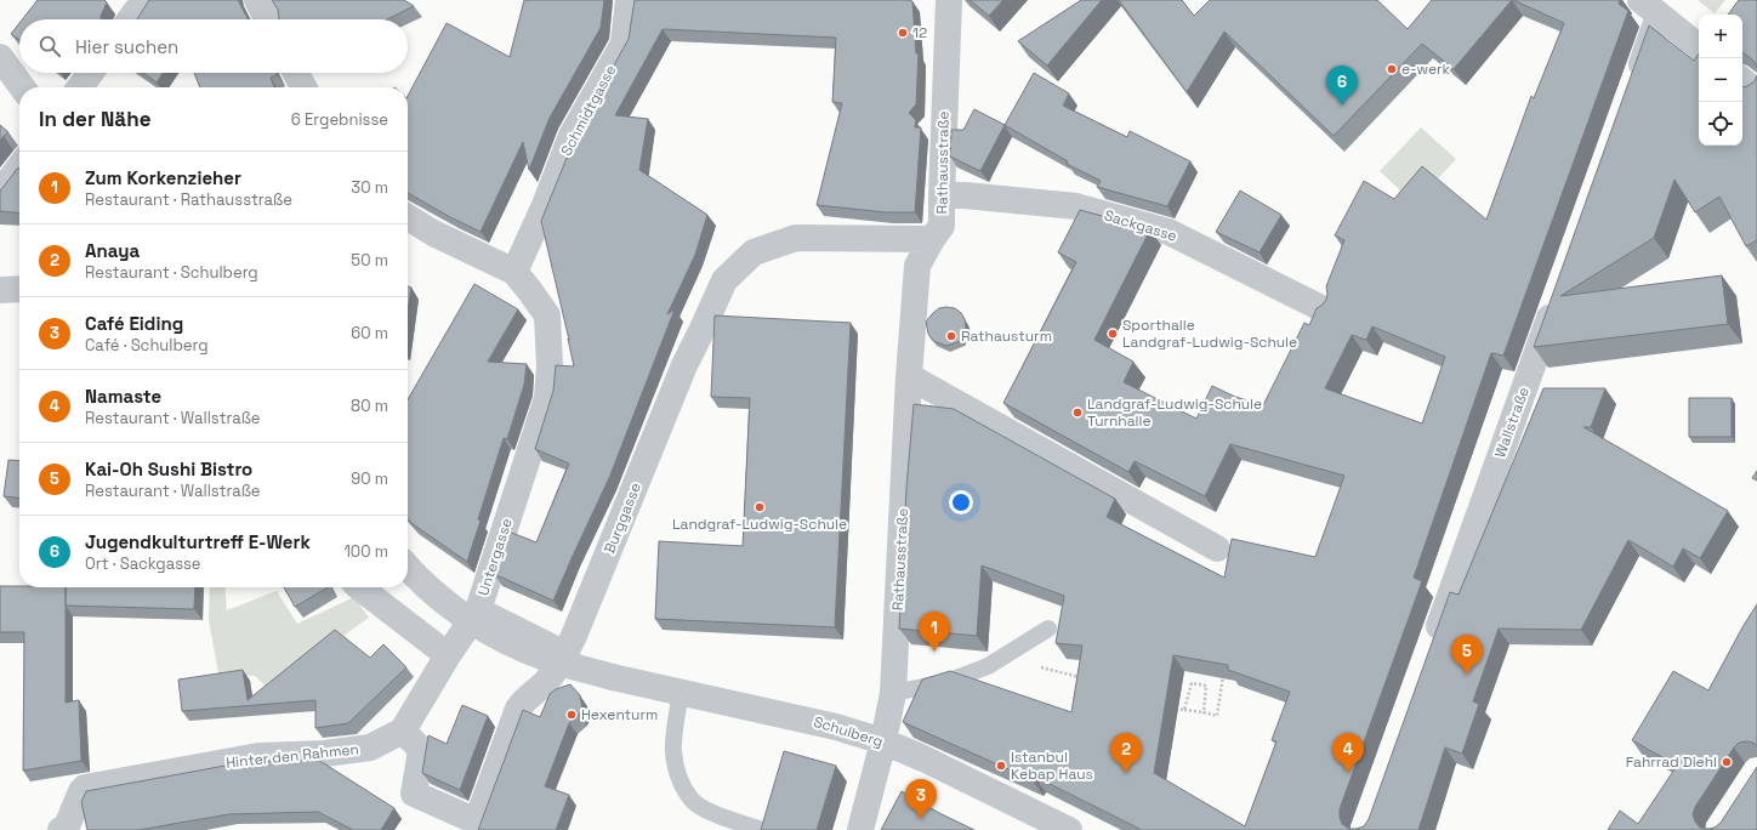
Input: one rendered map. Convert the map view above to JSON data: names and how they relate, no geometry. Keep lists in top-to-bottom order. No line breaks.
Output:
{"streets":{"street":["Schmidtgasse","Rathausstraße","Sackgasse","Wallstraße","Burggasse","Untergasse","Schulberg","Hinter den Rahmen"]},"crossings":[["Schmidtgasse","Untergasse"],["Rathausstraße","Sackgasse"],["Rathausstraße","Burggasse"],["Rathausstraße","Schulberg"],["Burggasse","Hinter den Rahmen"]],"places":["12","e-werk","Sporthalle Landgraf-Ludwig-Schule","Rathausturm","Landgraf-Ludwig-Schule Turnhalle","Landgraf-Ludwig-Schule","Hexenturm","Fahrrad Diehl","Istanbul Kebap Haus"],"page":{"map_buttons":["+","−"],"search":"Hier suchen","pins":["6","1","5","2","4","3"],"heading":["In der Nähe","6 Ergebnisse"],"list":[{"mark":"1","name":"Zum Korkenzieher","note":"Restaurant · Rathausstraße","value":"30 m"},{"mark":"2","name":"Anaya","note":"Restaurant · Schulberg","value":"50 m"},{"mark":"3","name":"Café Eiding","note":"Café · Schulberg","value":"60 m"},{"mark":"4","name":"Namaste","note":"Restaurant · Wallstraße","value":"80 m"},{"mark":"5","name":"Kai-Oh Sushi Bistro","note":"Restaurant · Wallstraße","value":"90 m"},{"mark":"6","name":"Jugendkulturtreff E-Werk","note":"Ort · Sackgasse","value":"100 m"}]}}
